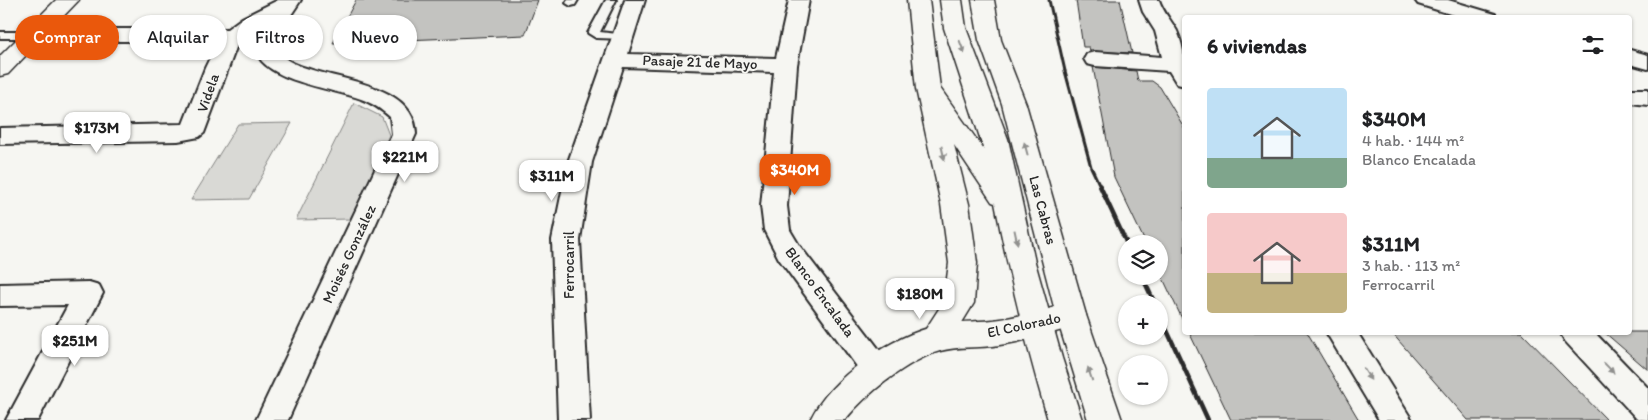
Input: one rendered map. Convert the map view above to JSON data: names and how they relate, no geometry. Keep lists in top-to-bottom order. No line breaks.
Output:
{"streets":{"main road":["Las Cabras","El Colorado"],"street":["Pasaje 21 de Mayo","Videla","Moisés González","Ferrocarril","Blanco Encalada"]},"crossings":[["Pasaje 21 de Mayo","Ferrocarril"],["Pasaje 21 de Mayo","Blanco Encalada"],["Las Cabras","El Colorado"],["Blanco Encalada","El Colorado"]],"page":{"chip":["Comprar","Alquilar","Filtros","Nuevo"],"heading":"6 viviendas","list":[{"name":"$340M","note":"4 hab. · 144 m² · Blanco Encalada"},{"name":"$311M","note":"3 hab. · 113 m² · Ferrocarril"}],"price":["$173M","$221M","$340M","$311M","$180M","$251M"],"map_buttons":["+","−"]}}
